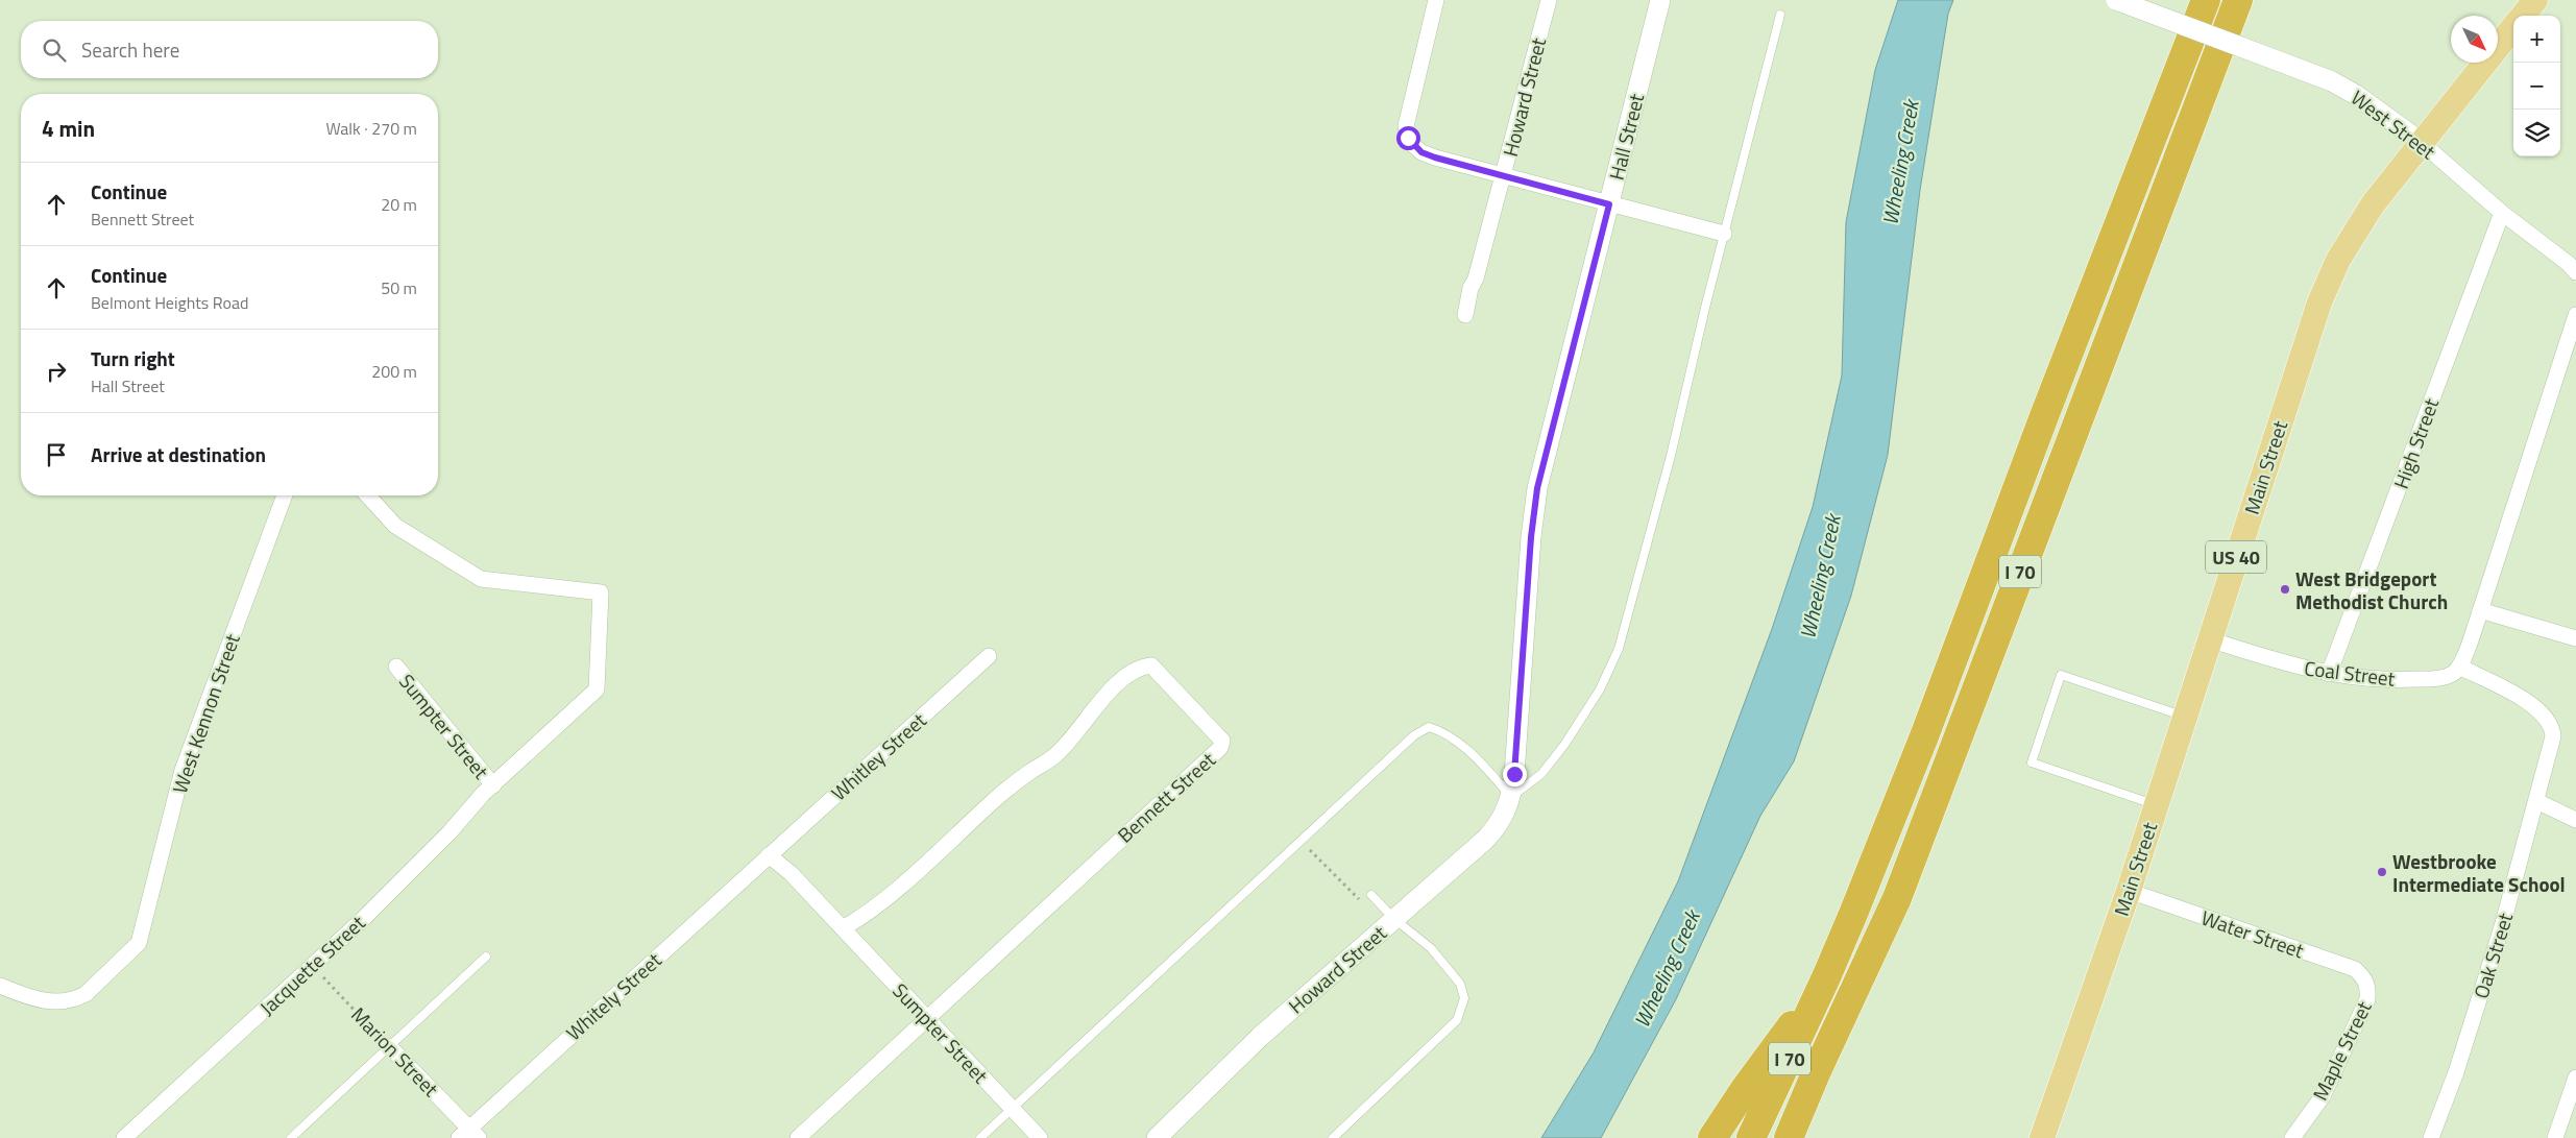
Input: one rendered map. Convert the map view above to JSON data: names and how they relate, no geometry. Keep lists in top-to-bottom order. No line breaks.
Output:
{"streets":{"highway":["I 70"],"main road":["Main Street","US 40"],"street":["Howard Street","West Street","Hall Street","High Street","Coal Street","West Kennon Street","Sumpter Street","Whitley Street","Bennett Street","Water Street","Oak Street","Jacquette Street","Whitely Street","Maple Street","Marion Street"]},"crossings":[["Howard Street","Hall Street"],["West Street","High Street"],["West Street","Main Street"],["High Street","Coal Street"],["Main Street","Coal Street"],["Main Street","Water Street"],["Coal Street","Oak Street"],["Sumpter Street","Whitley Street"],["Sumpter Street","Bennett Street"],["Sumpter Street","Jacquette Street"],["Sumpter Street","Whitely Street"],["Whitley Street","Whitely Street"],["Water Street","Maple Street"],["Jacquette Street","Marion Street"],["Whitely Street","Marion Street"]],"water":["Wheeling Creek"],"places":["West Bridgeport Methodist Church","Westbrooke Intermediate School"],"north":"bottom right","page":{"map_buttons":["+","−"],"search":"Search here","heading":["4 min","Walk · 270 m"],"list":[["Continue","Bennett Street","20 m"],["Continue","Belmont Heights Road","50 m"],["Turn right","Hall Street","200 m"],"Arrive at destination"]}}
